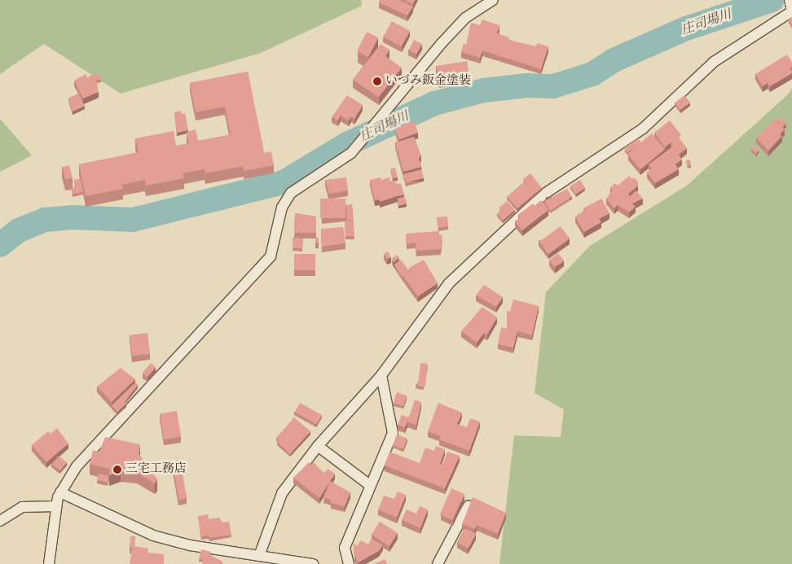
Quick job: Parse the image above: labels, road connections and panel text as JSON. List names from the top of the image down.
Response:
{
  "water": ["庄司場川"],
  "places": ["いづみ鈑金塗装", "三宅工務店"]
}
